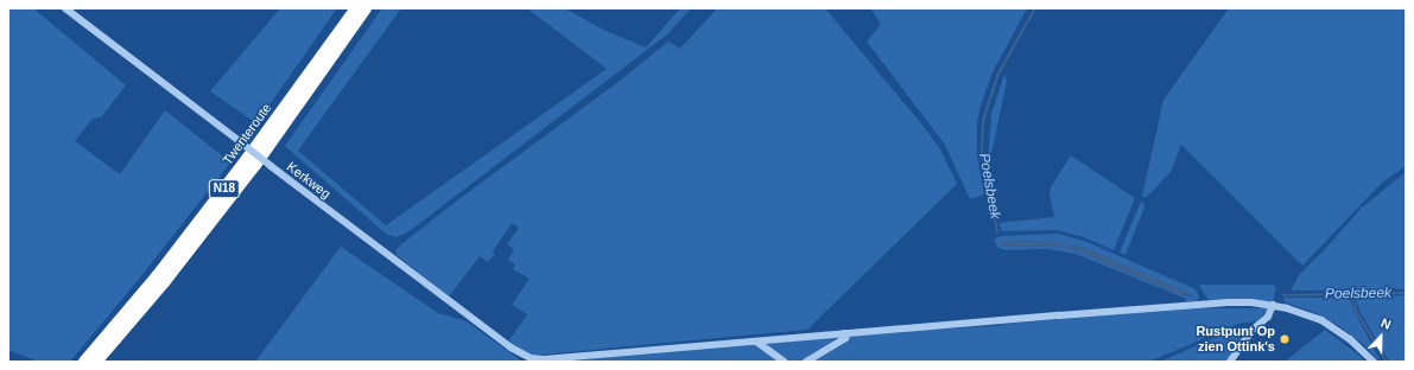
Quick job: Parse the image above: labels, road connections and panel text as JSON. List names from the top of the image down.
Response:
{
  "streets": {
    "highway": ["Twenteroute", "N18"],
    "street": ["Kerkweg"]
  },
  "water": ["Poelsbeek"],
  "places": ["Rustpunt Op zien Ottink's"],
  "north": "top"
}
